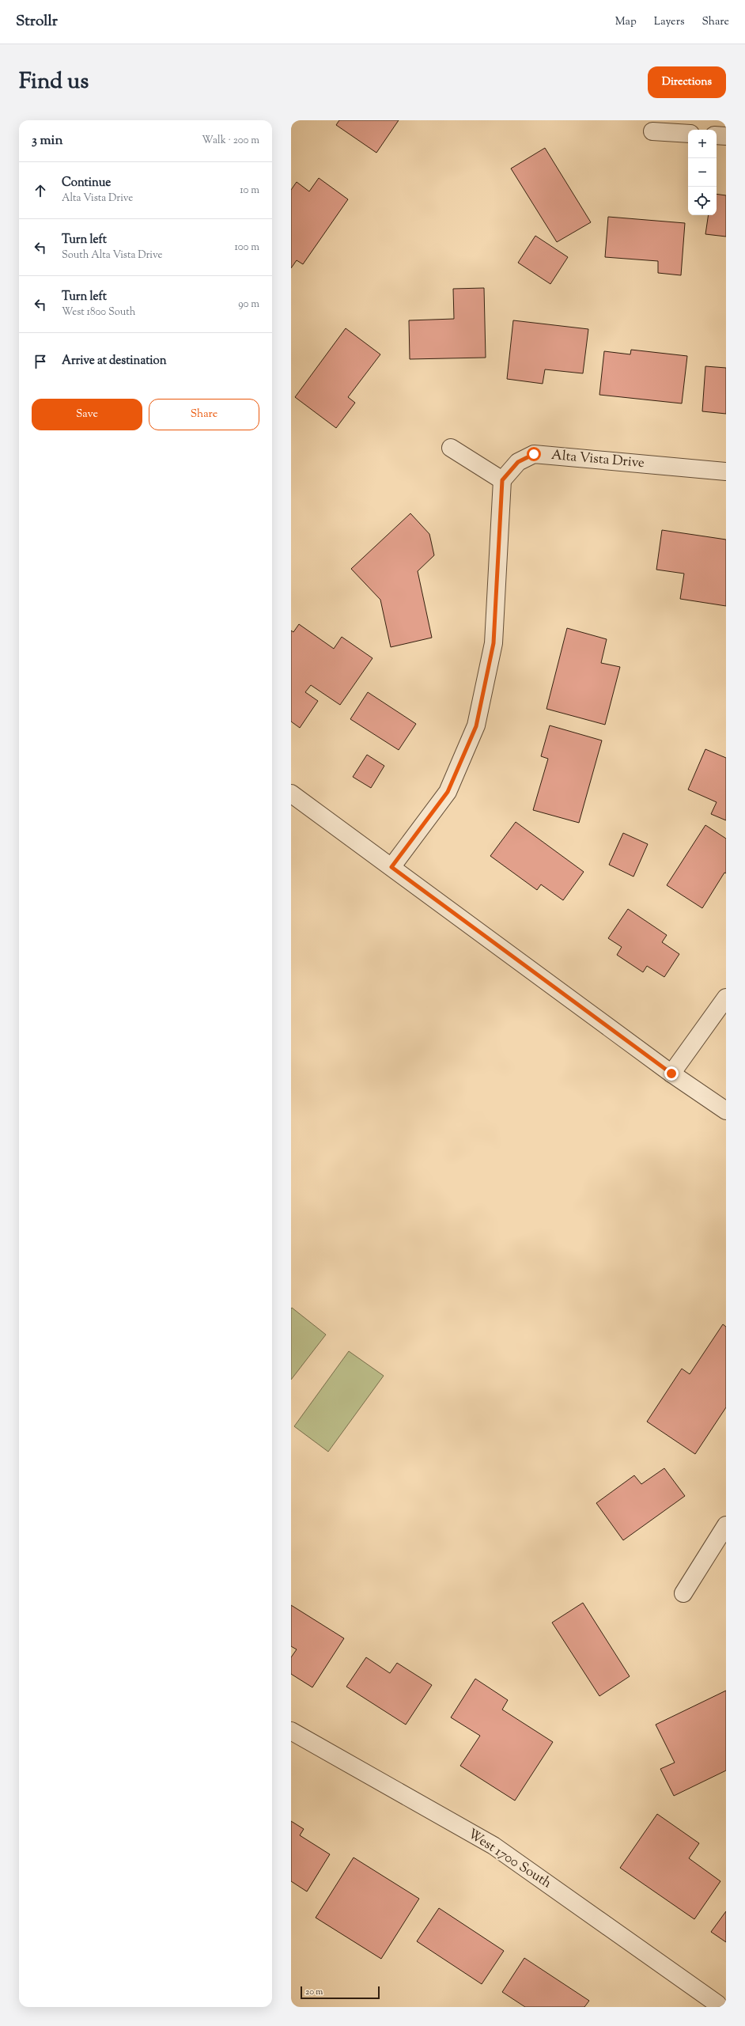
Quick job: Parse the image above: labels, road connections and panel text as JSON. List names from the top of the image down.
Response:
{
  "streets": {
    "street": ["Alta Vista Drive", "West 1700 South"]
  },
  "scale_bar": "20 m",
  "page": {
    "header": "Strollr",
    "nav": ["Map", "Layers", "Share"],
    "title": "Find us",
    "buttons": [
      "Directions",
      ["Save", "Share"]
    ],
    "heading": ["3 min", "Walk · 200 m"],
    "map_buttons": ["+", "−"],
    "list": [
      ["Continue", "Alta Vista Drive", "10 m"],
      ["Turn left", "South Alta Vista Drive", "100 m"],
      ["Turn left", "West 1800 South", "90 m"],
      "Arrive at destination"
    ],
    "scale": "20 m"
  }
}
